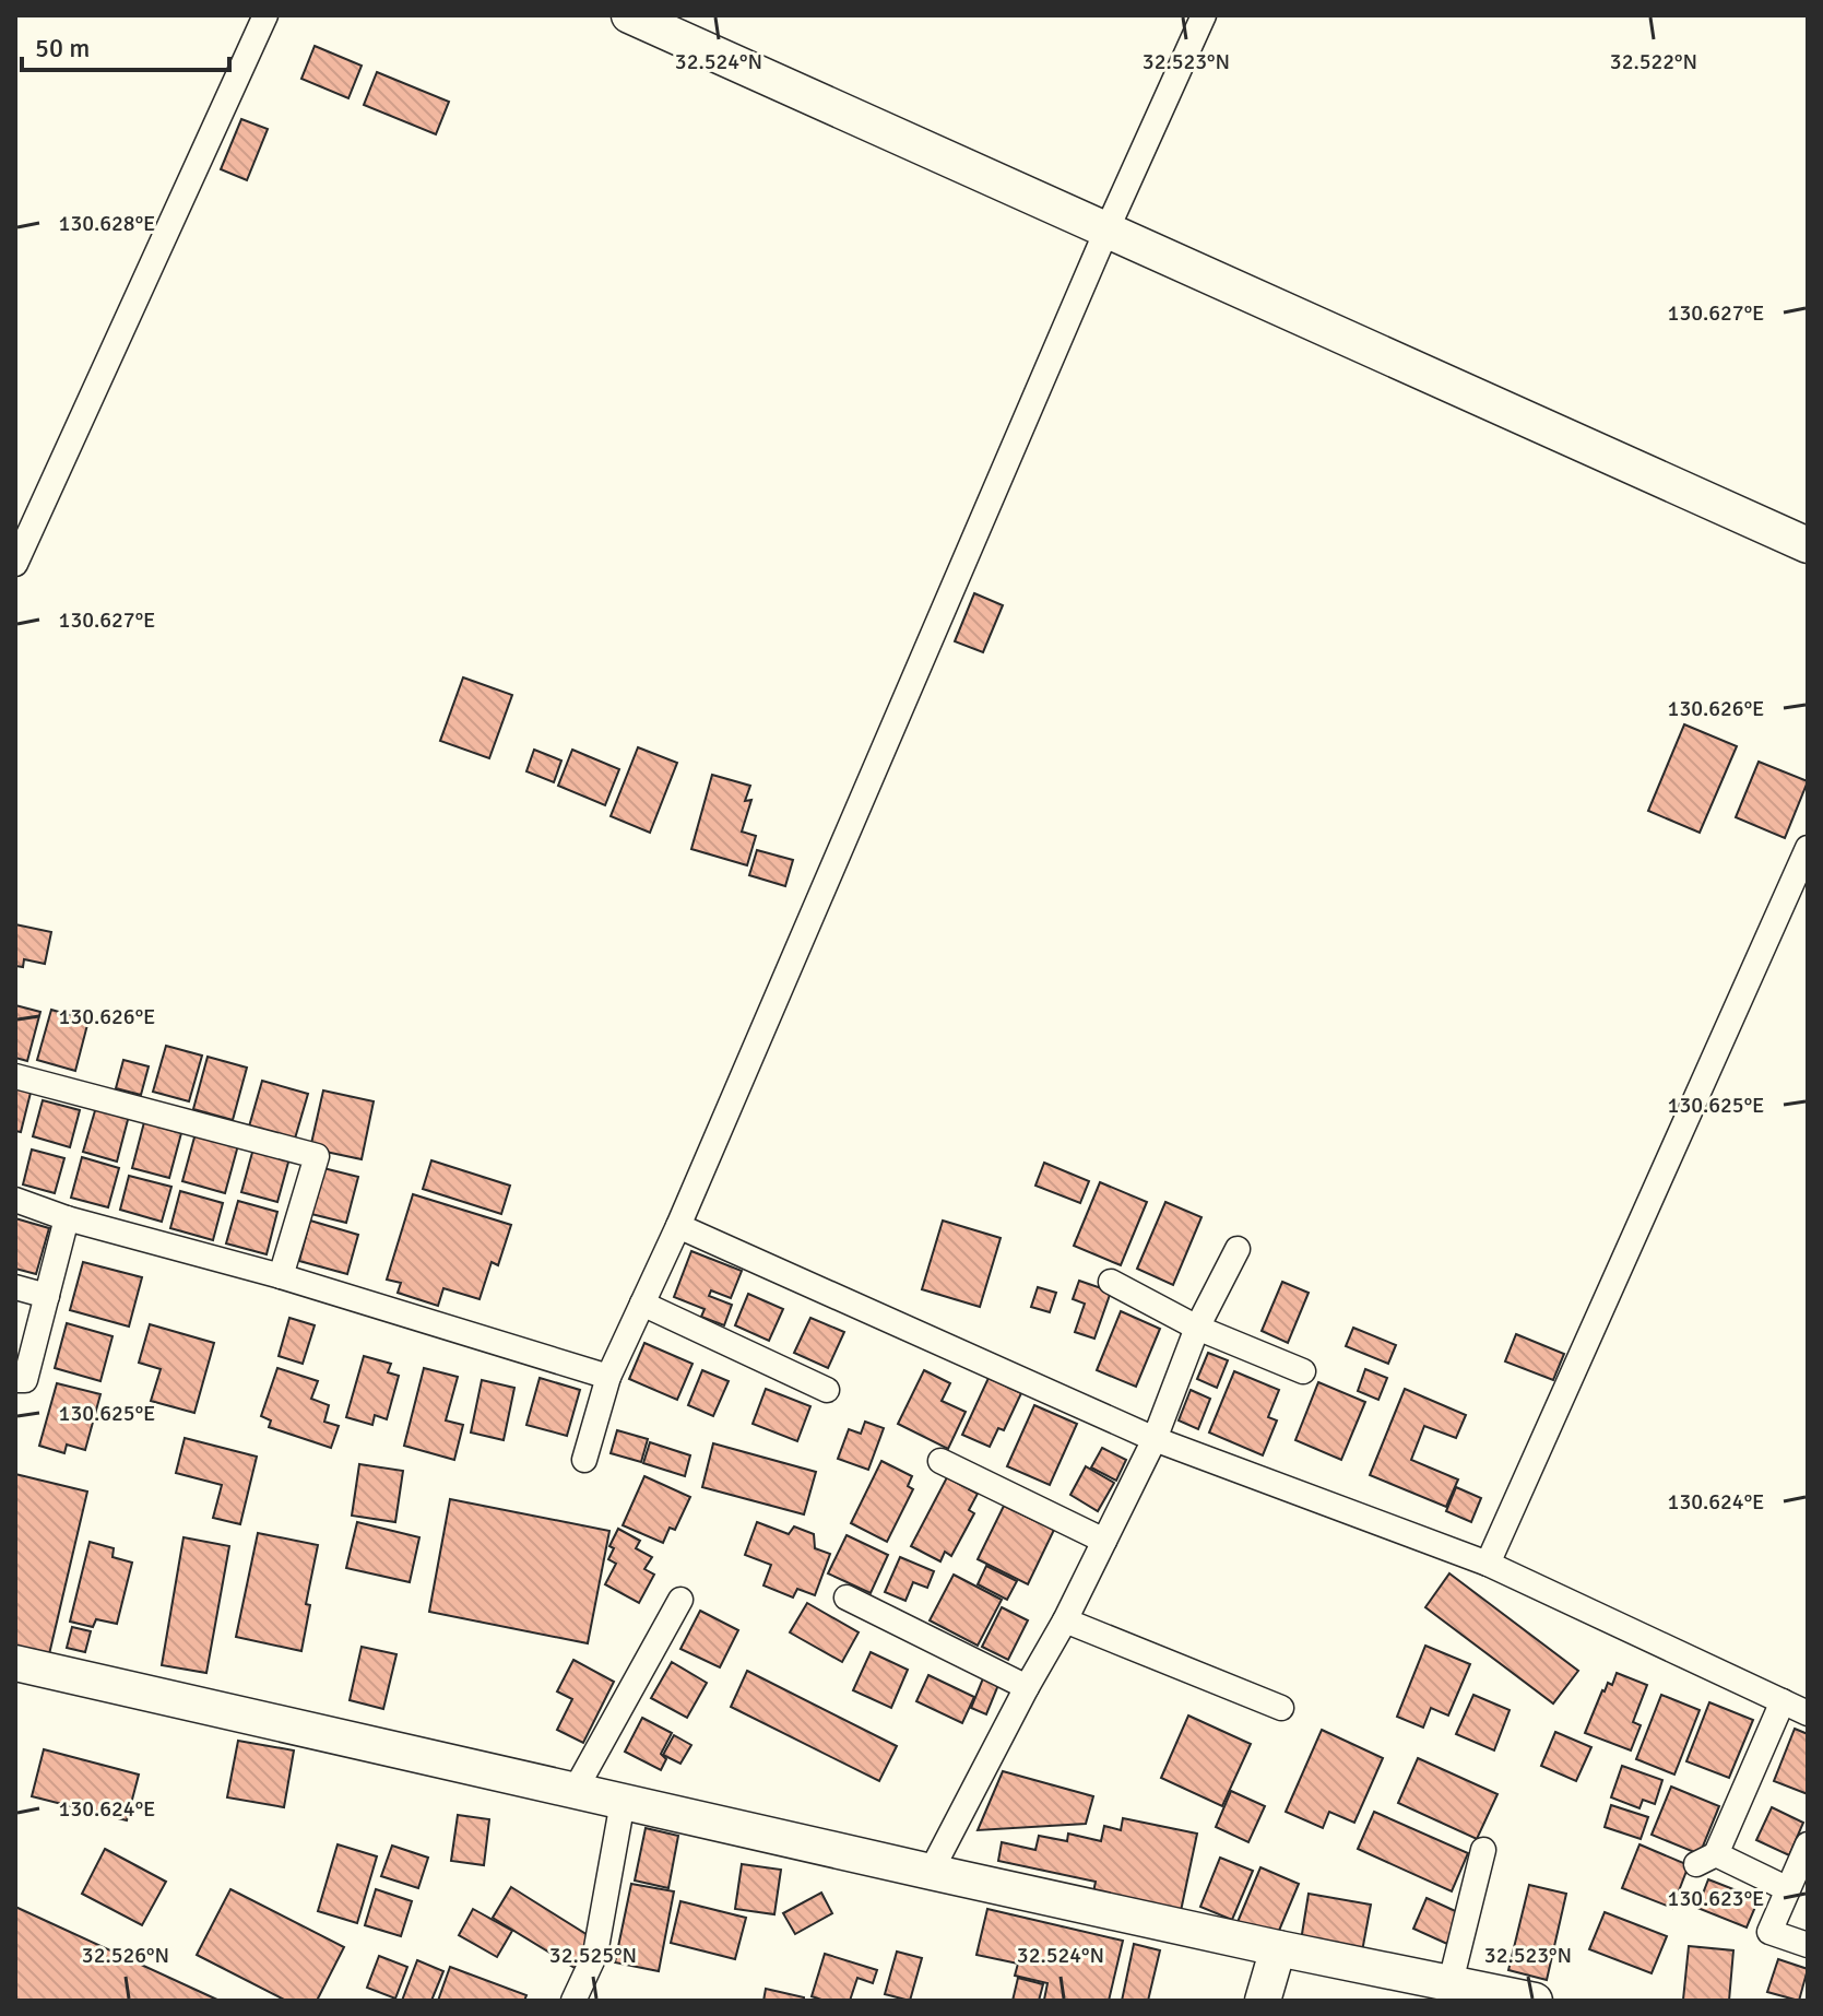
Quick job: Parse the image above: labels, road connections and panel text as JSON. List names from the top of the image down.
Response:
{
  "scale_bar": "50 m",
  "coordinates": [
    "32.524°N",
    "32.523°N",
    "32.522°N",
    "130.628°E",
    "130.627°E",
    "130.626°E",
    "130.625°E",
    "130.624°E",
    "130.623°E",
    "32.526°N",
    "32.525°N"
  ]
}
